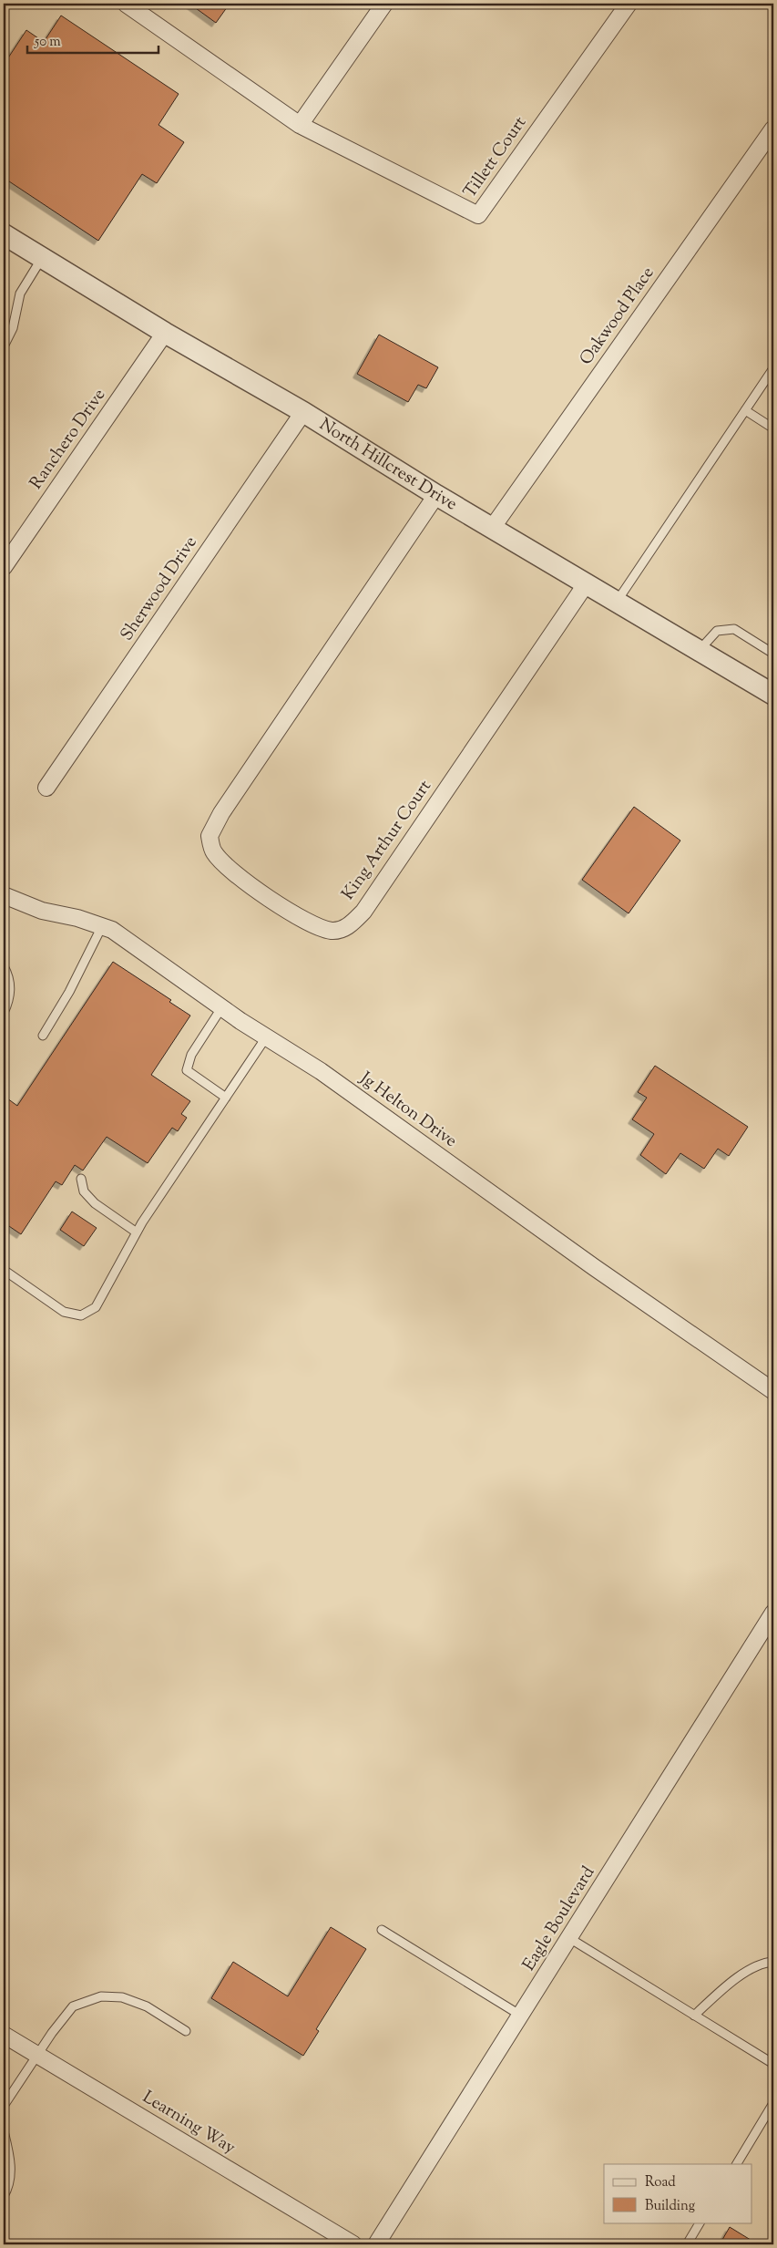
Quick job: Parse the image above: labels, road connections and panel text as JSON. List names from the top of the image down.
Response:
{
  "streets": {
    "street": [
      "Tillett Court",
      "Oakwood Place",
      "Ranchero Drive",
      "North Hillcrest Drive",
      "Sherwood Drive",
      "King Arthur Court",
      "Jg Helton Drive",
      "Eagle Boulevard",
      "Learning Way"
    ]
  },
  "crossings": [
    ["Oakwood Place", "North Hillcrest Drive"],
    ["Ranchero Drive", "North Hillcrest Drive"],
    ["North Hillcrest Drive", "Sherwood Drive"],
    ["North Hillcrest Drive", "King Arthur Court"]
  ],
  "legend": ["Road", "Building"],
  "scale_bar": "50 m"
}
